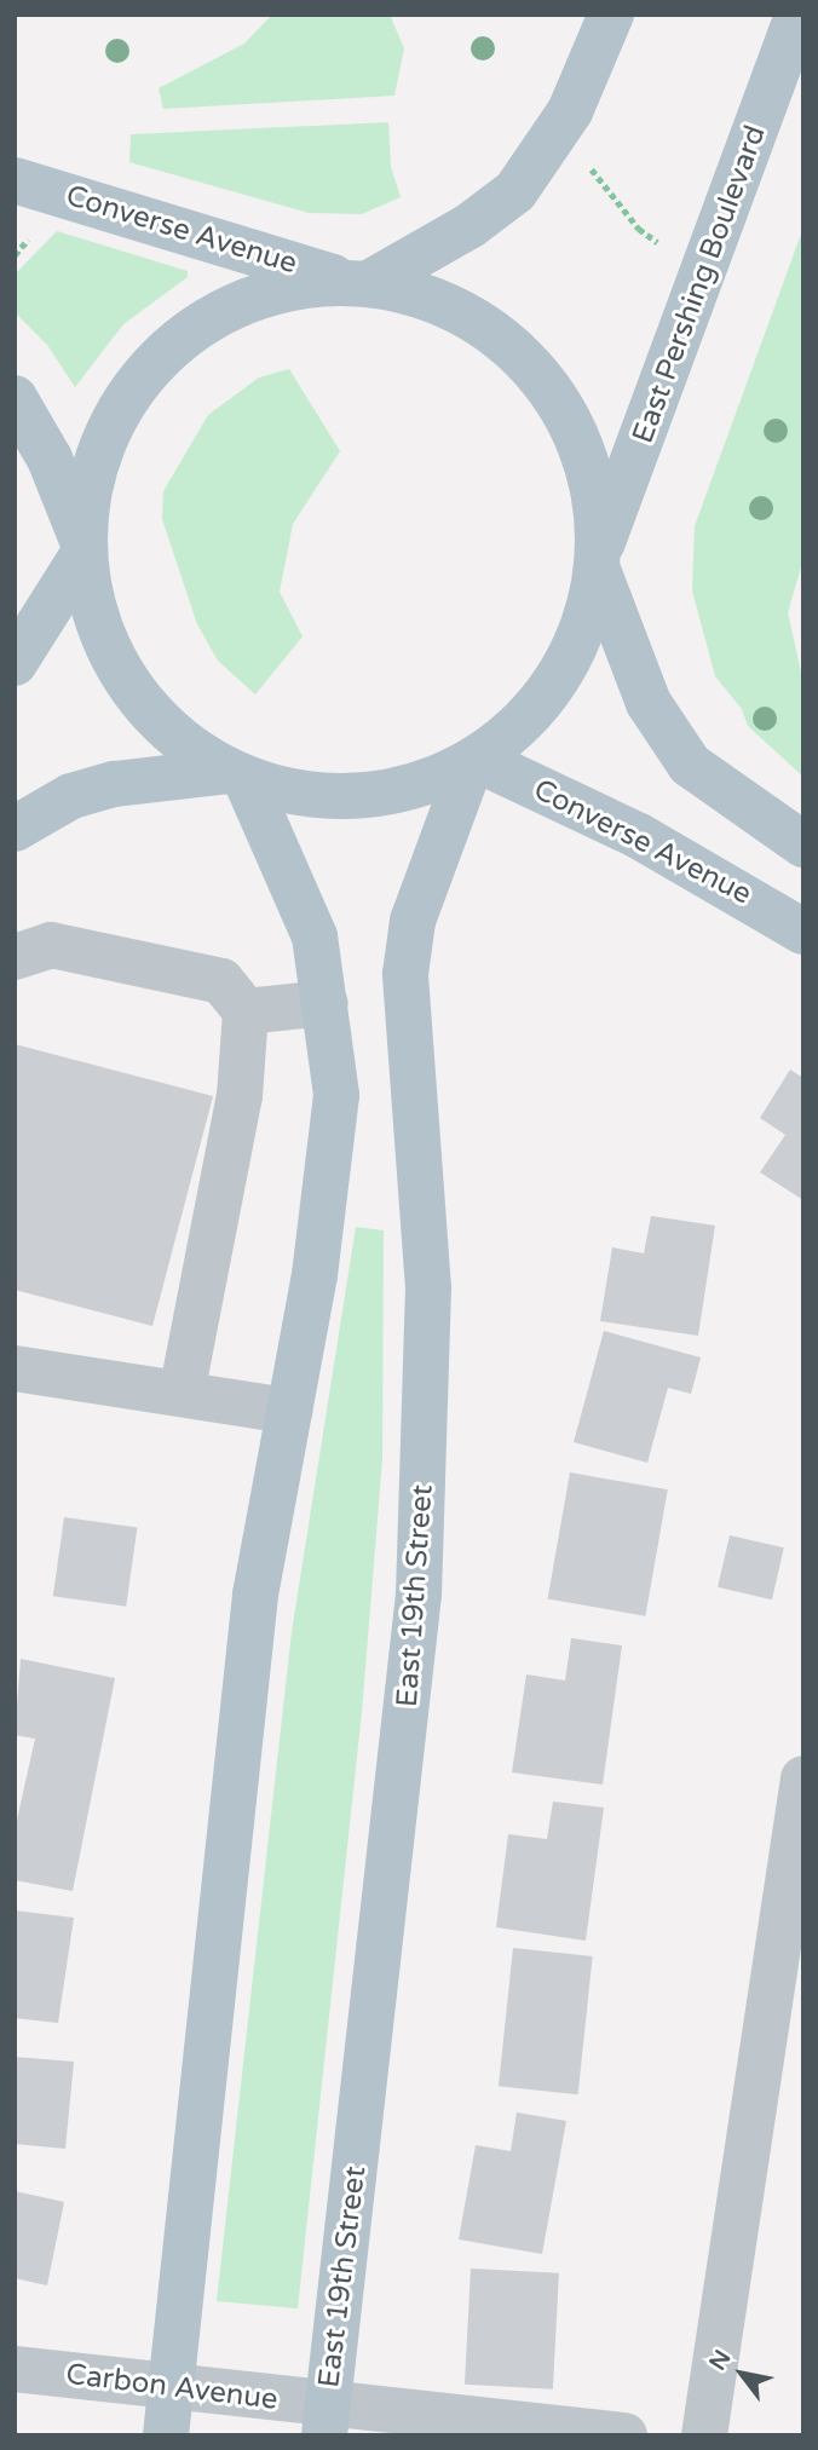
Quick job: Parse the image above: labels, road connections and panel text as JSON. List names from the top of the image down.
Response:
{
  "streets": {
    "main road": ["Converse Avenue", "East Pershing Boulevard", "East 19th Street"],
    "street": ["Carbon Avenue"]
  },
  "crossings": [
    ["Converse Avenue", "East Pershing Boulevard"],
    ["Converse Avenue", "East 19th Street"],
    ["East Pershing Boulevard", "East 19th Street"],
    ["East 19th Street", "Carbon Avenue"]
  ],
  "north": "top left"
}
